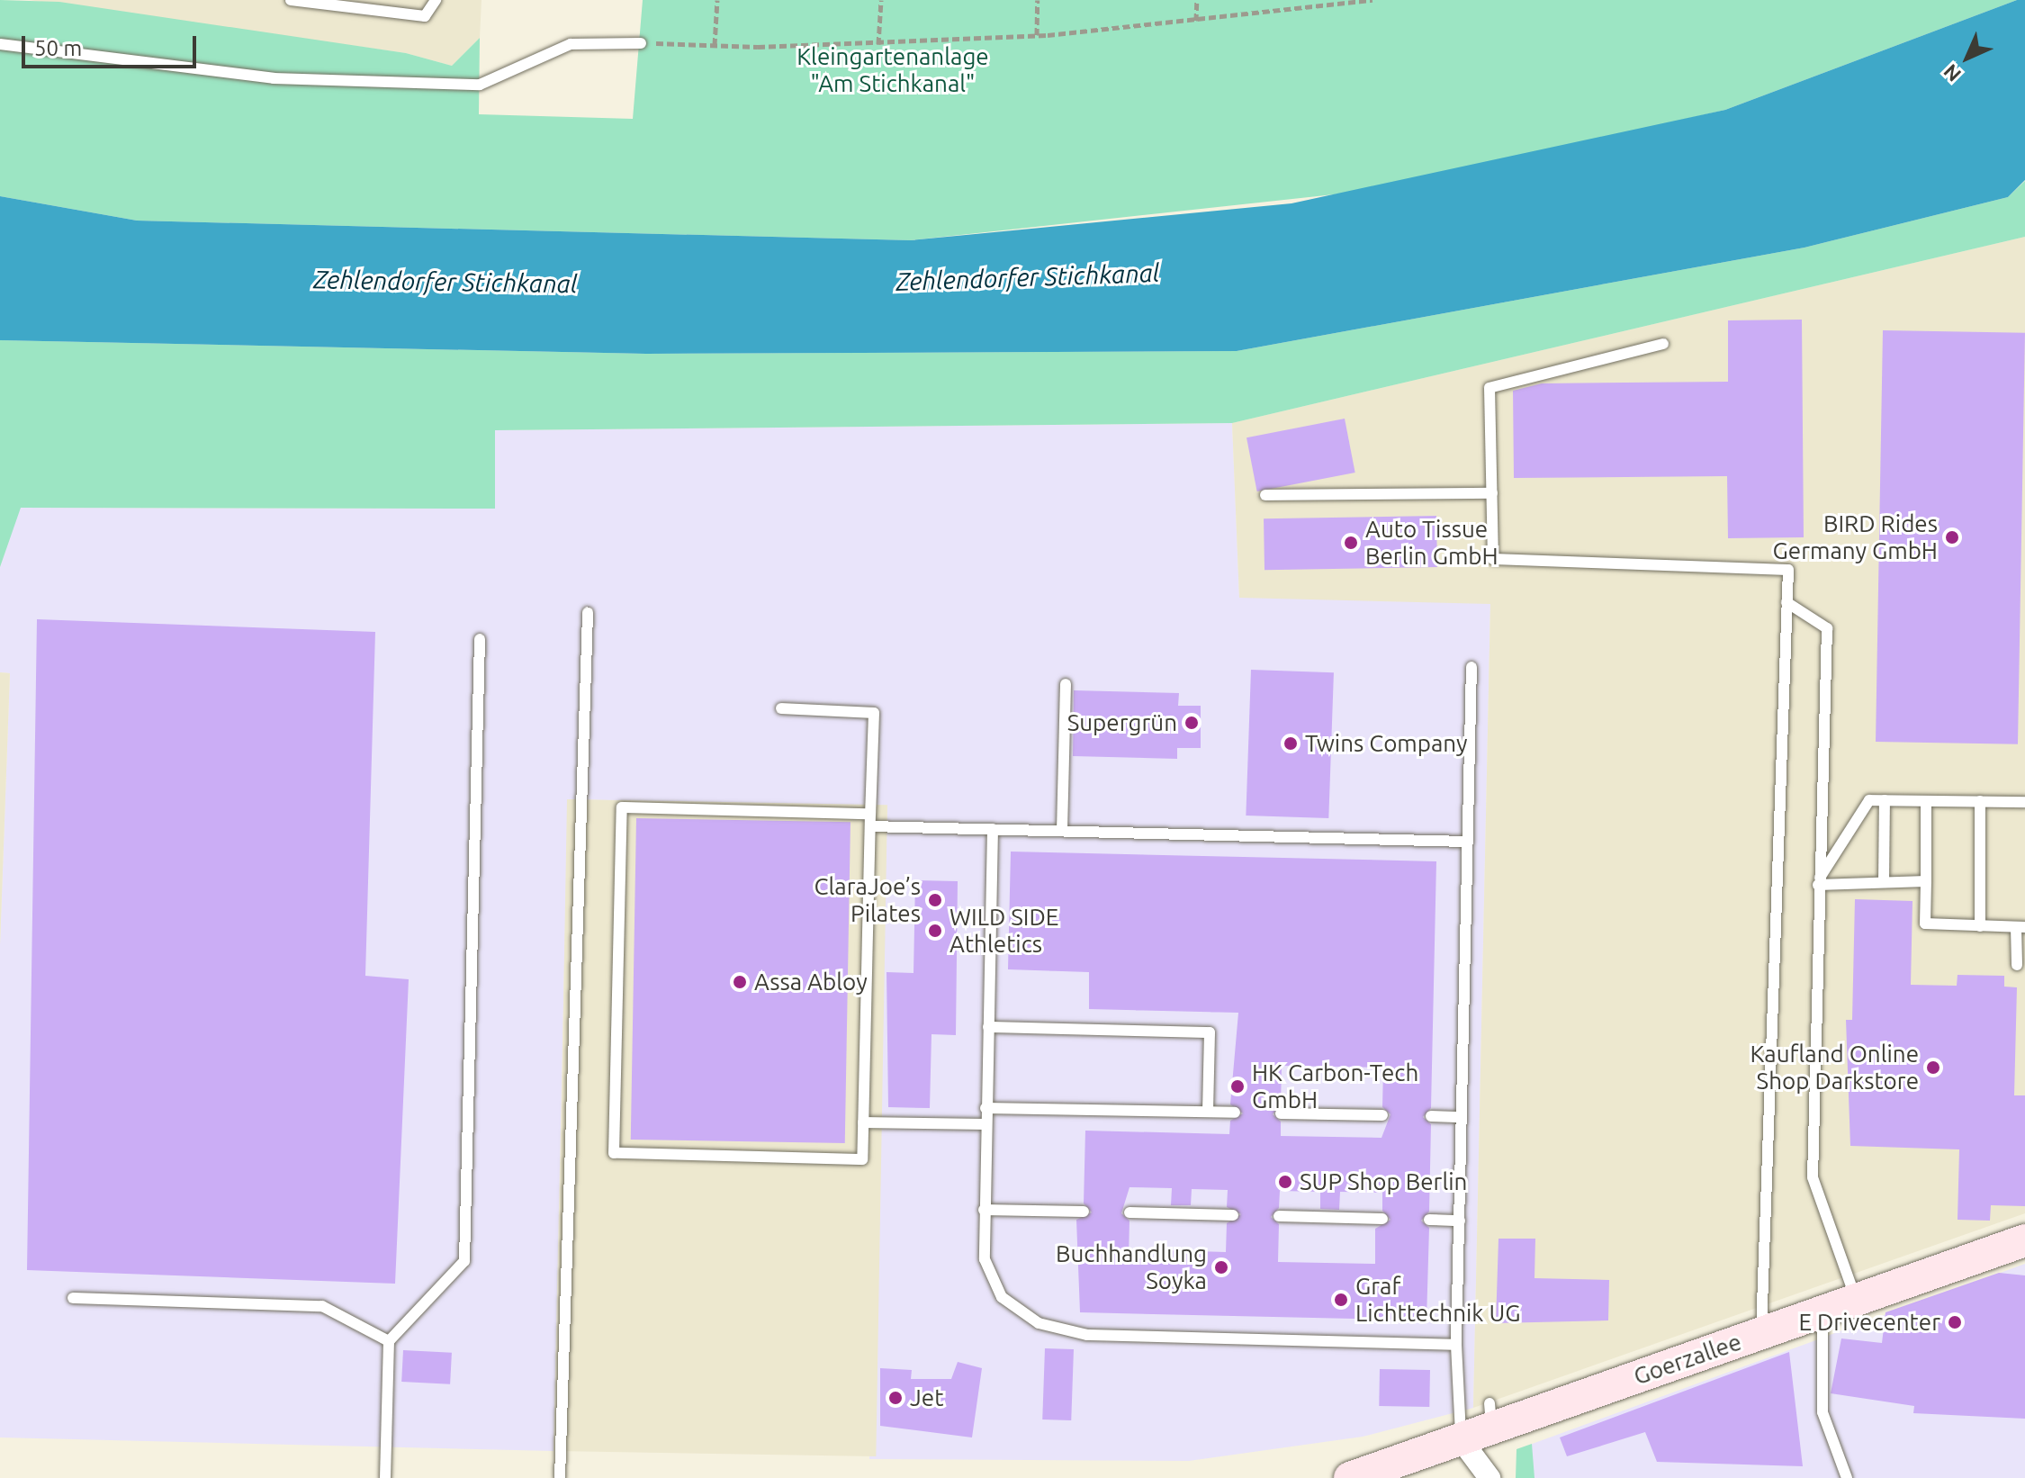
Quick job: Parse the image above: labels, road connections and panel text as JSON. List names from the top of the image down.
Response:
{
  "streets": {
    "main road": ["Goerzallee"]
  },
  "water": ["Zehlendorfer Stichkanal"],
  "parks": ["Kleingartenanlage \"Am Stichkanal\""],
  "places": [
    "BIRD Rides Germany GmbH",
    "Auto Tissue Berlin GmbH",
    "Supergrün",
    "Twins Company",
    "ClaraJoe’s Pilates",
    "WILD SIDE Athletics",
    "Assa Abloy",
    "Kaufland Online Shop Darkstore",
    "HK Carbon-Tech GmbH",
    "SUP Shop Berlin",
    "Buchhandlung Soyka",
    "Graf Lichttechnik UG",
    "E Drivecenter",
    "Jet"
  ],
  "scale_bar": "50 m",
  "north": "bottom left"
}
